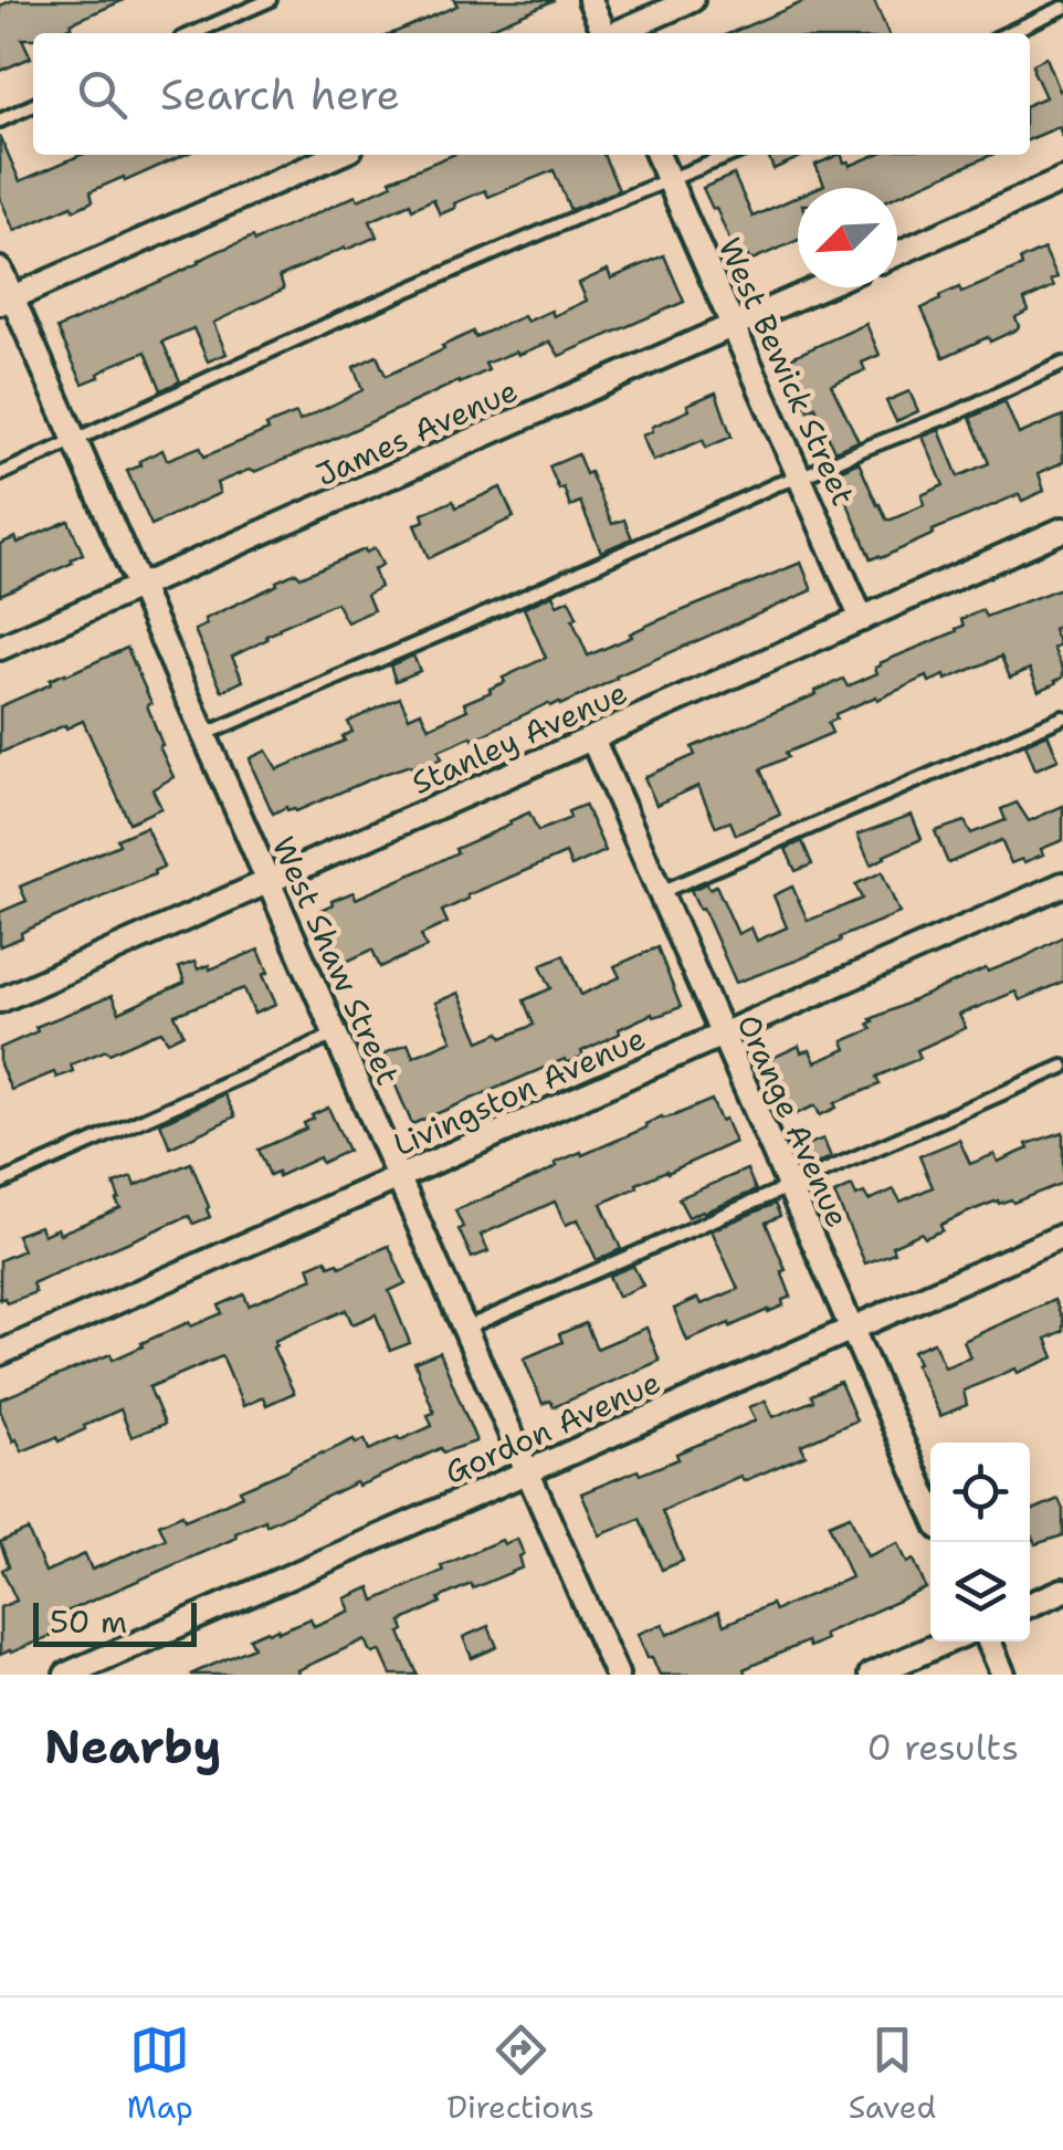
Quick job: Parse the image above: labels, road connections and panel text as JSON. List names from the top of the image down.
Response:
{
  "streets": {
    "street": [
      "West Bewick Street",
      "James Avenue",
      "Stanley Avenue",
      "West Shaw Street",
      "Livingston Avenue",
      "Orange Avenue",
      "Gordon Avenue"
    ]
  },
  "crossings": [
    ["West Bewick Street", "James Avenue"],
    ["West Bewick Street", "Stanley Avenue"],
    ["James Avenue", "West Shaw Street"],
    ["Stanley Avenue", "West Shaw Street"],
    ["Stanley Avenue", "Orange Avenue"],
    ["West Shaw Street", "Livingston Avenue"],
    ["West Shaw Street", "Gordon Avenue"],
    ["Livingston Avenue", "Orange Avenue"],
    ["Orange Avenue", "Gordon Avenue"]
  ],
  "scale_bar": "50 m",
  "north": "bottom left",
  "page": {
    "search": "Search here",
    "scale": "50 m",
    "heading": ["Nearby", "0 results"],
    "nav": ["Map", "Directions", "Saved"]
  }
}
